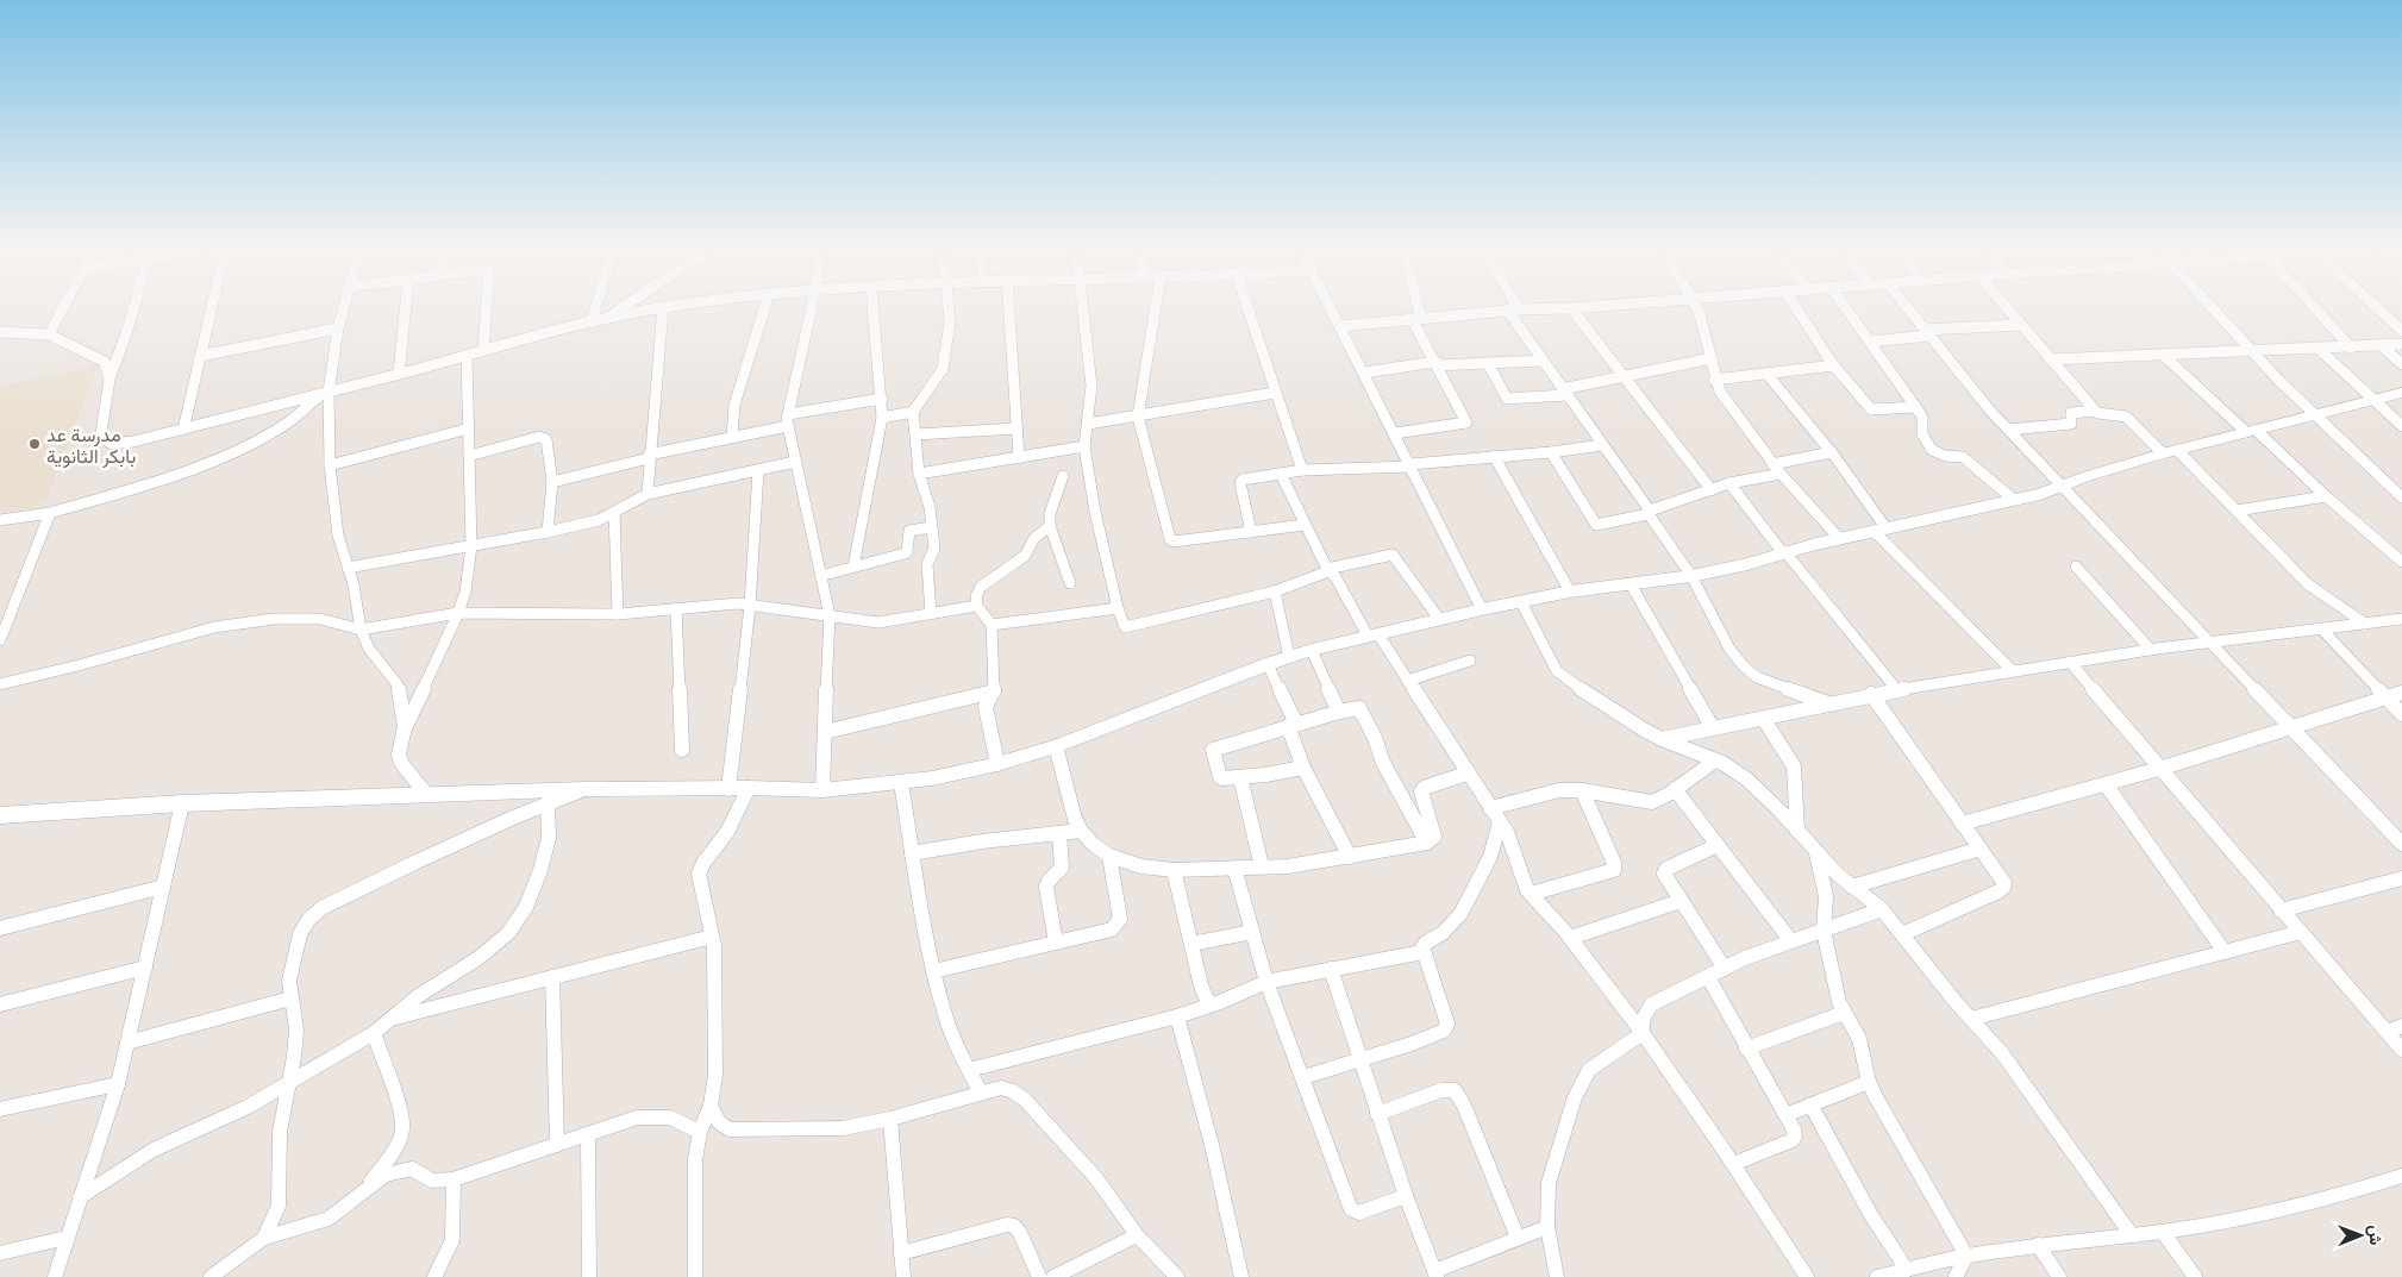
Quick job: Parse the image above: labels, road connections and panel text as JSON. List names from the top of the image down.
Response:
{
  "places": ["مدرسة عد بابكر الثانوية"],
  "north": "right"
}
